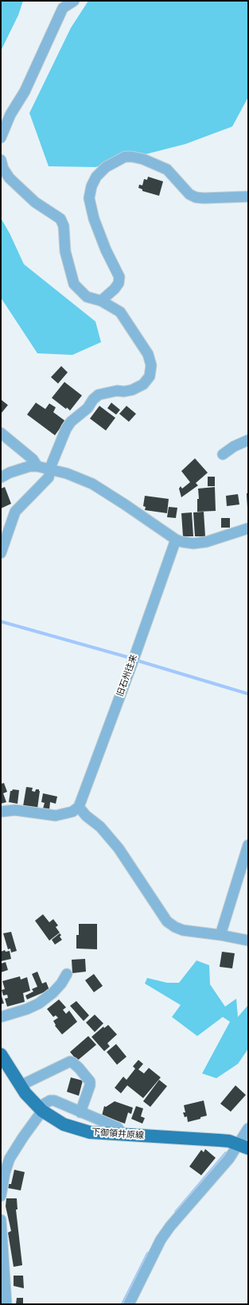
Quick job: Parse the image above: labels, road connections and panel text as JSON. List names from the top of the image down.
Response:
{
  "streets": {
    "main road": ["下御領井原線"],
    "street": ["旧石州往来"]
  }
}
